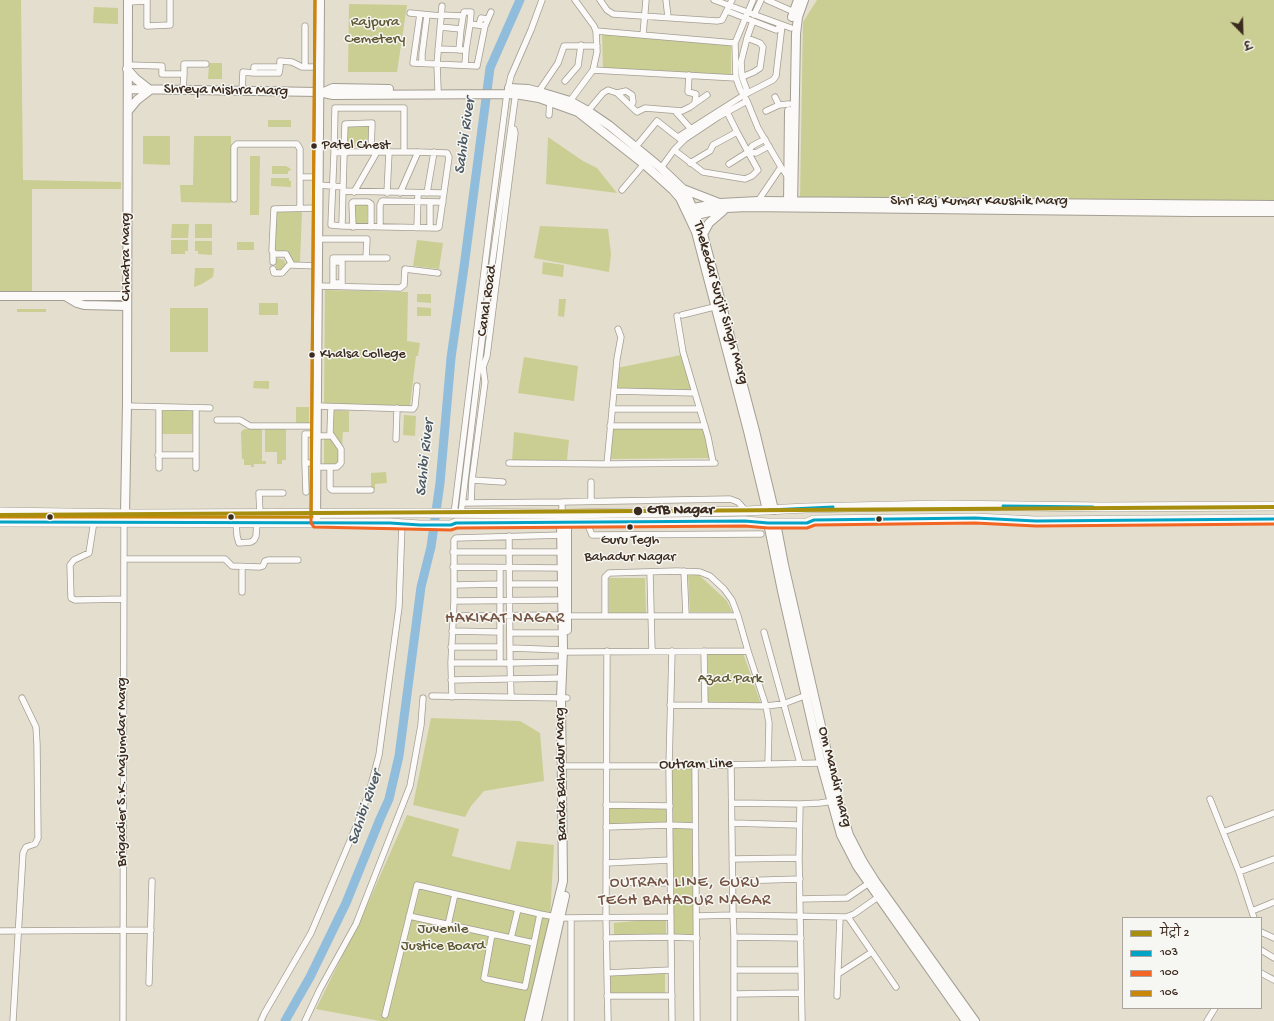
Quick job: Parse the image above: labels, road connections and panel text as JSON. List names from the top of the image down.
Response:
{
  "streets": {
    "street": [
      "Shreya Mishra Marg",
      "Shri Raj Kumar Kaushik Marg",
      "Chhatra Marg",
      "Canal Road",
      "Thekedar Surjit Singh Marg",
      "Outram Line",
      "Brigadier S.K. Majumdar Marg",
      "Banda Bahadur Marg",
      "Om Mandir marg"
    ]
  },
  "crossings": [
    ["Shreya Mishra Marg", "Chhatra Marg"],
    ["Shreya Mishra Marg", "Thekedar Surjit Singh Marg"],
    ["Shri Raj Kumar Kaushik Marg", "Thekedar Surjit Singh Marg"],
    ["Chhatra Marg", "Brigadier S.K. Majumdar Marg"],
    ["Canal Road", "Thekedar Surjit Singh Marg"],
    ["Outram Line", "Banda Bahadur Marg"],
    ["Outram Line", "Om Mandir marg"]
  ],
  "districts": ["HAKIKAT NAGAR", "OUTRAM LINE, GURU TEGH BAHADUR NAGAR"],
  "water": ["Sahibi River"],
  "parks": ["Rajpura Cemetery", "Azad Park", "Juvenile Justice Board"],
  "places": [
    "Patel Chest",
    "Khalsa College",
    "GTB Nagar",
    "Guru Tegh Bahadur Nagar"
  ],
  "lines": [
    "transit line 100",
    "transit line 106",
    "transit line 103",
    "metro line 2"
  ],
  "legend": [
    "मेट्रो 2",
    "103",
    "100",
    "106"
  ],
  "north": "bottom right"
}
